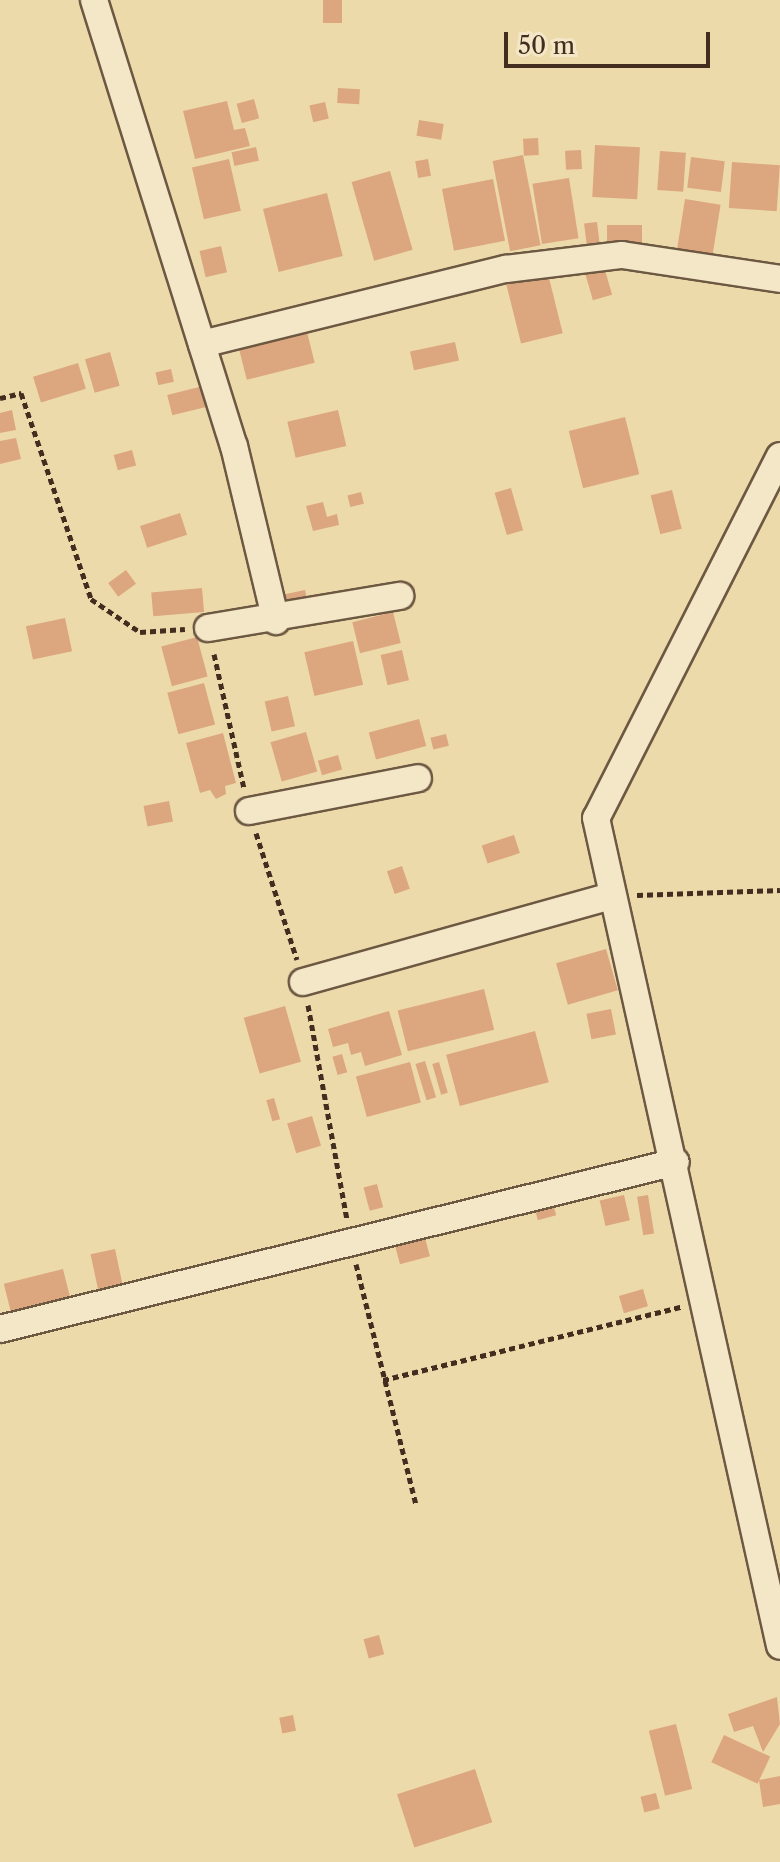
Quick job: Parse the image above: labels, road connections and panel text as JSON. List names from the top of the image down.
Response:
{
  "scale_bar": "50 m"
}
